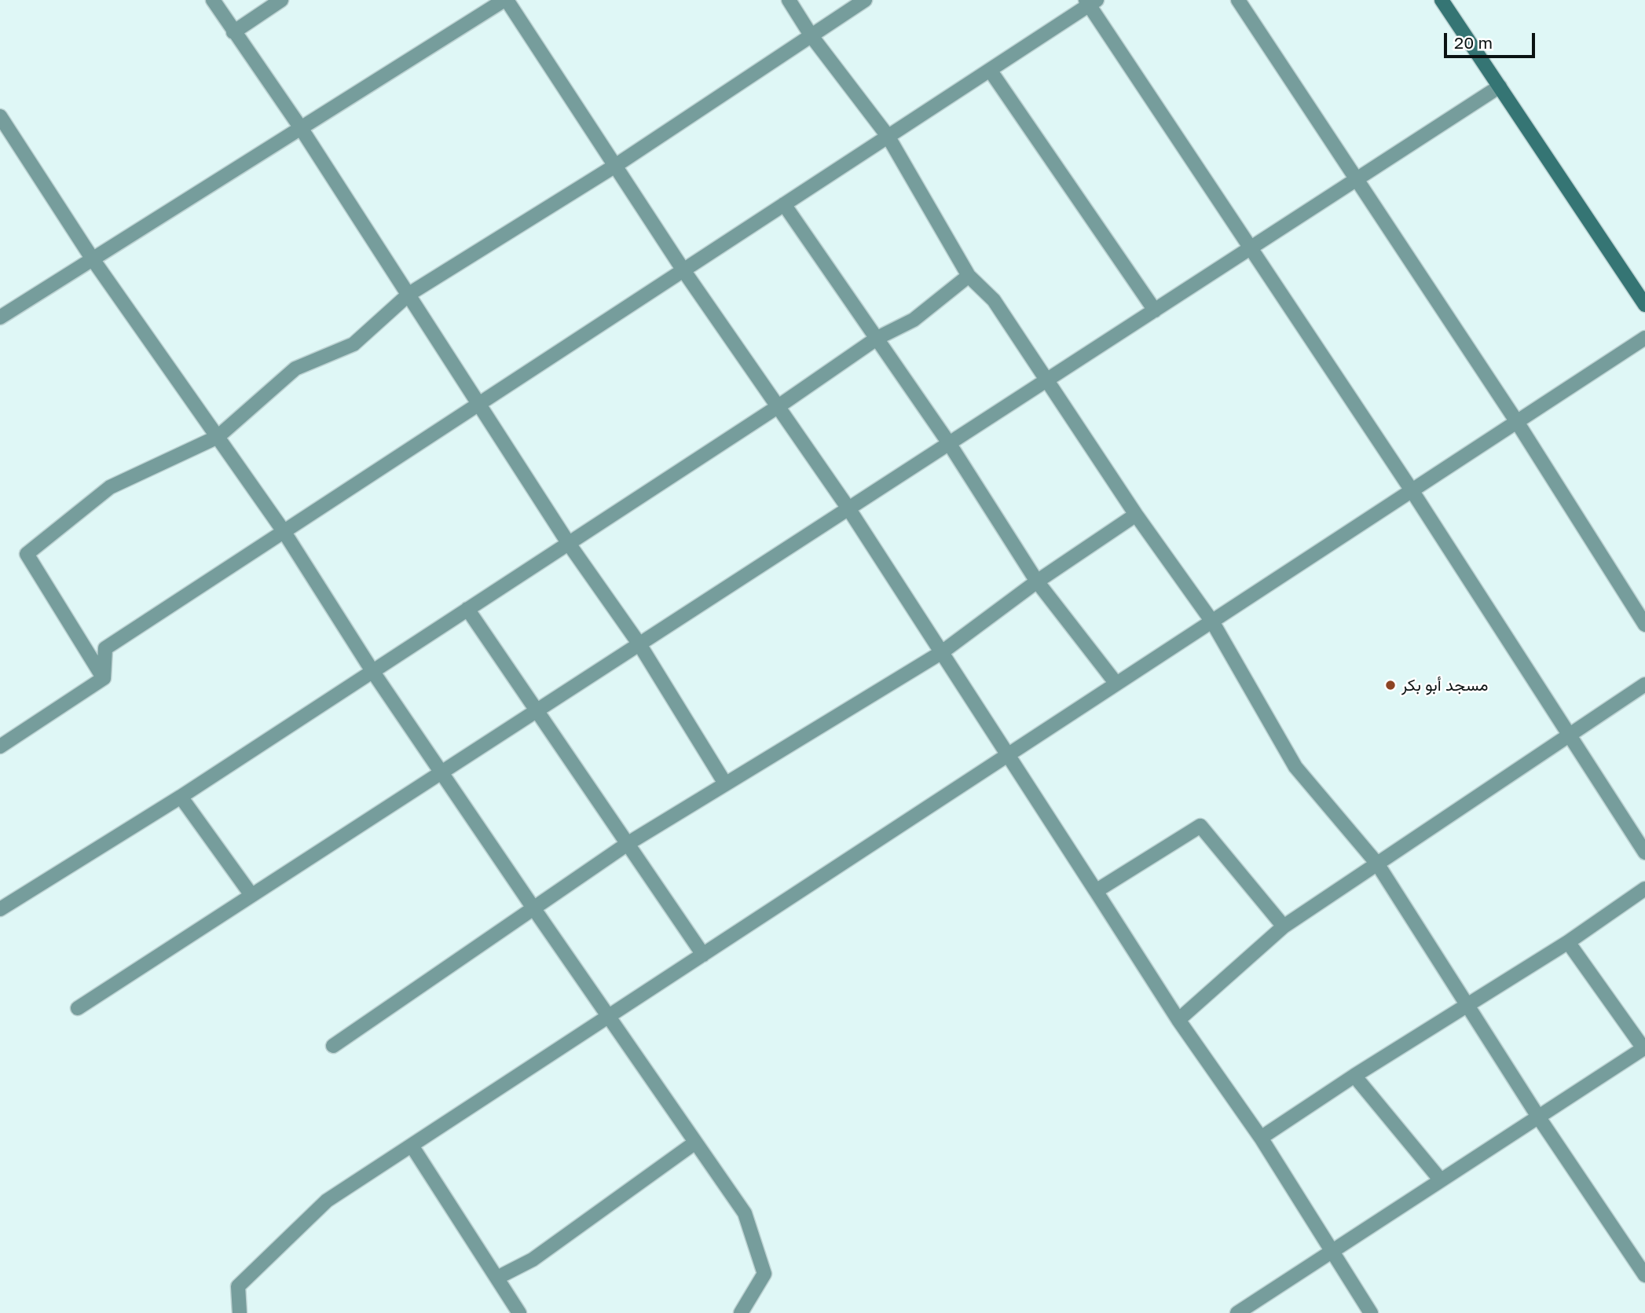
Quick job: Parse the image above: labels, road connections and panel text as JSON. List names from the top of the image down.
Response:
{
  "places": ["مسجد أبو بكر"],
  "scale_bar": "20 m"
}
